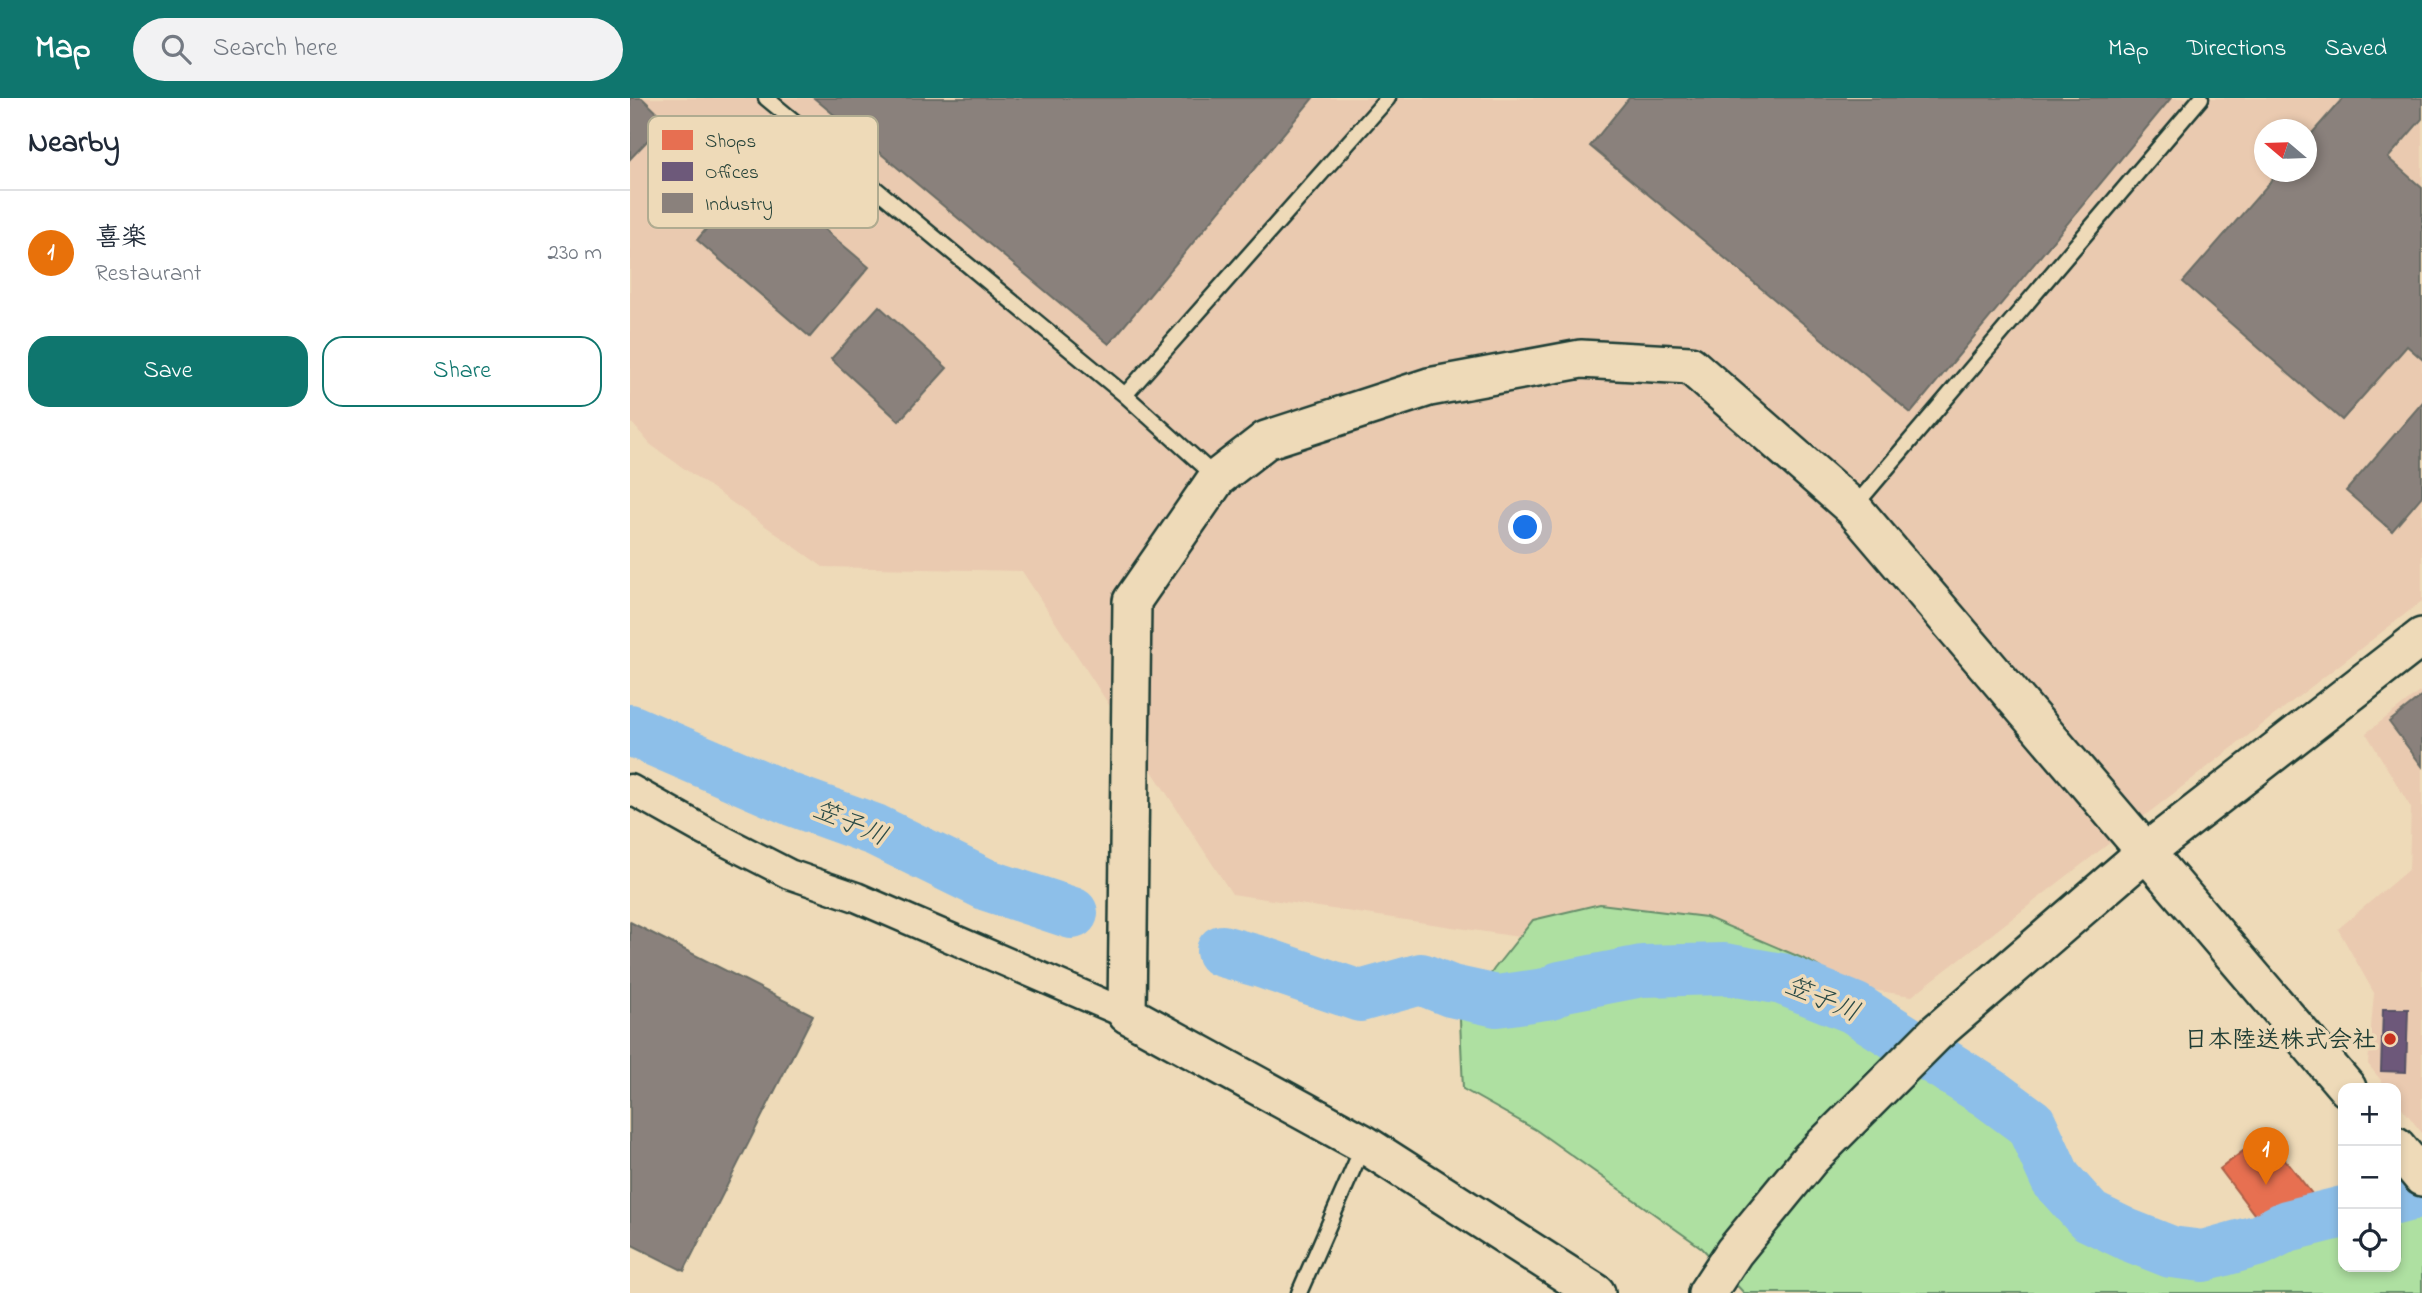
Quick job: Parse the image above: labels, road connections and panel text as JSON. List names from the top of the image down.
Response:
{
  "water": ["笠子川"],
  "places": ["日本陸送株式会社"],
  "legend": ["Shops", "Offices", "Industry"],
  "north": "left",
  "page": {
    "header": "Map",
    "search": "Search here",
    "nav": ["Map", "Directions", "Saved"],
    "heading": "Nearby",
    "list": [
      {
        "mark": "1",
        "name": "喜楽",
        "note": "Restaurant",
        "value": "230 m"
      }
    ],
    "buttons": ["Save", "Share"],
    "map_buttons": ["+", "−"],
    "pins": "1"
  }
}
